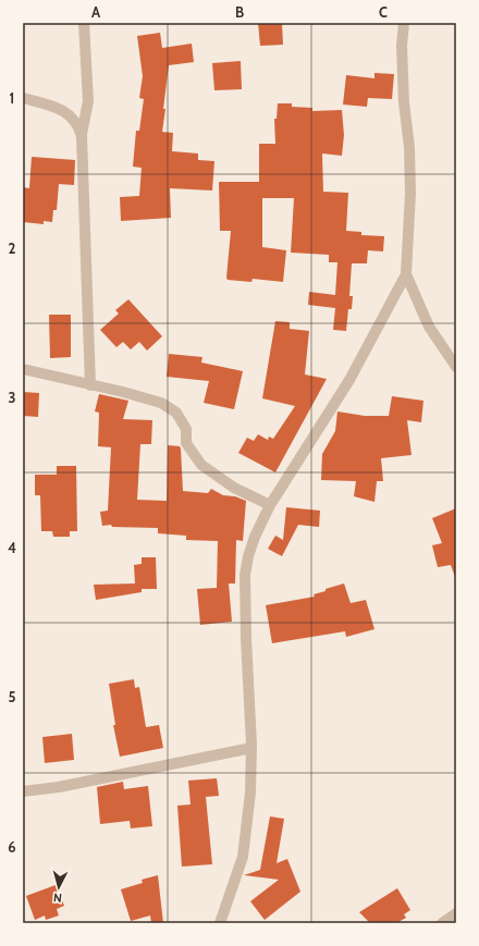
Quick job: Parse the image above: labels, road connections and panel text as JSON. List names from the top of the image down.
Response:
{
  "north": "bottom",
  "grid": {
    "columns": ["A", "B", "C"],
    "rows": [
      "1",
      "2",
      "3",
      "4",
      "5",
      "6"
    ]
  }
}
